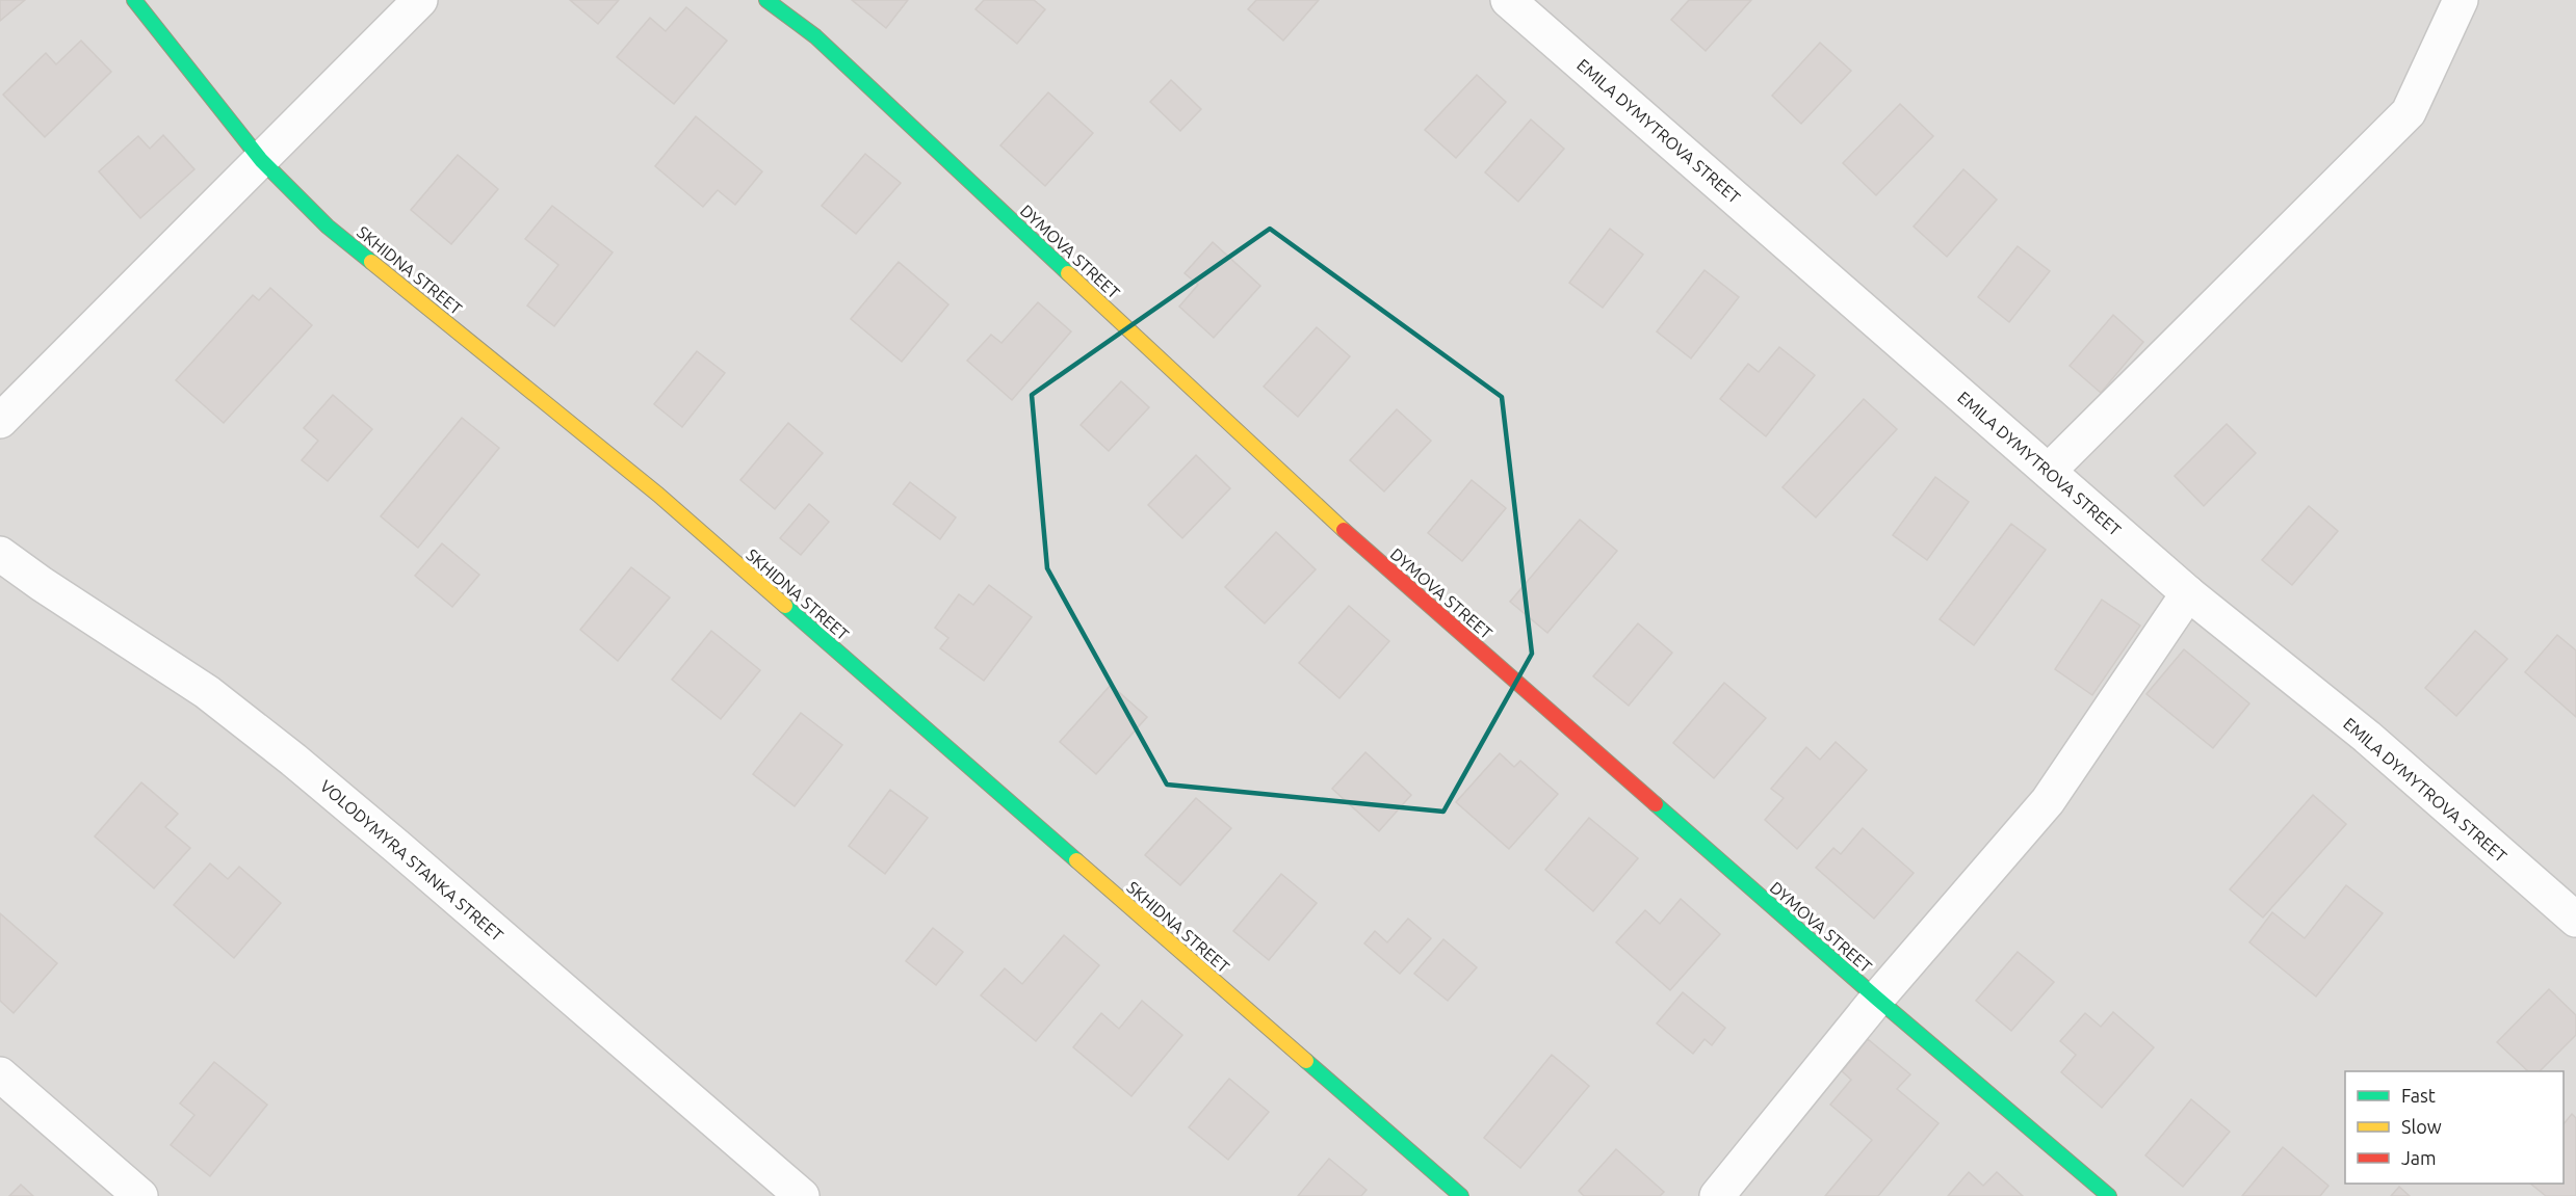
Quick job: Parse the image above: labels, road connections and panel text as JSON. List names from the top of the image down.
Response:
{
  "streets": {
    "street": [
      "EMILA DYMYTROVA STREET",
      "DYMOVA STREET",
      "SKHIDNA STREET",
      "VOLODYMYRA STANKA STREET"
    ]
  },
  "legend": ["Fast", "Slow", "Jam"]
}
